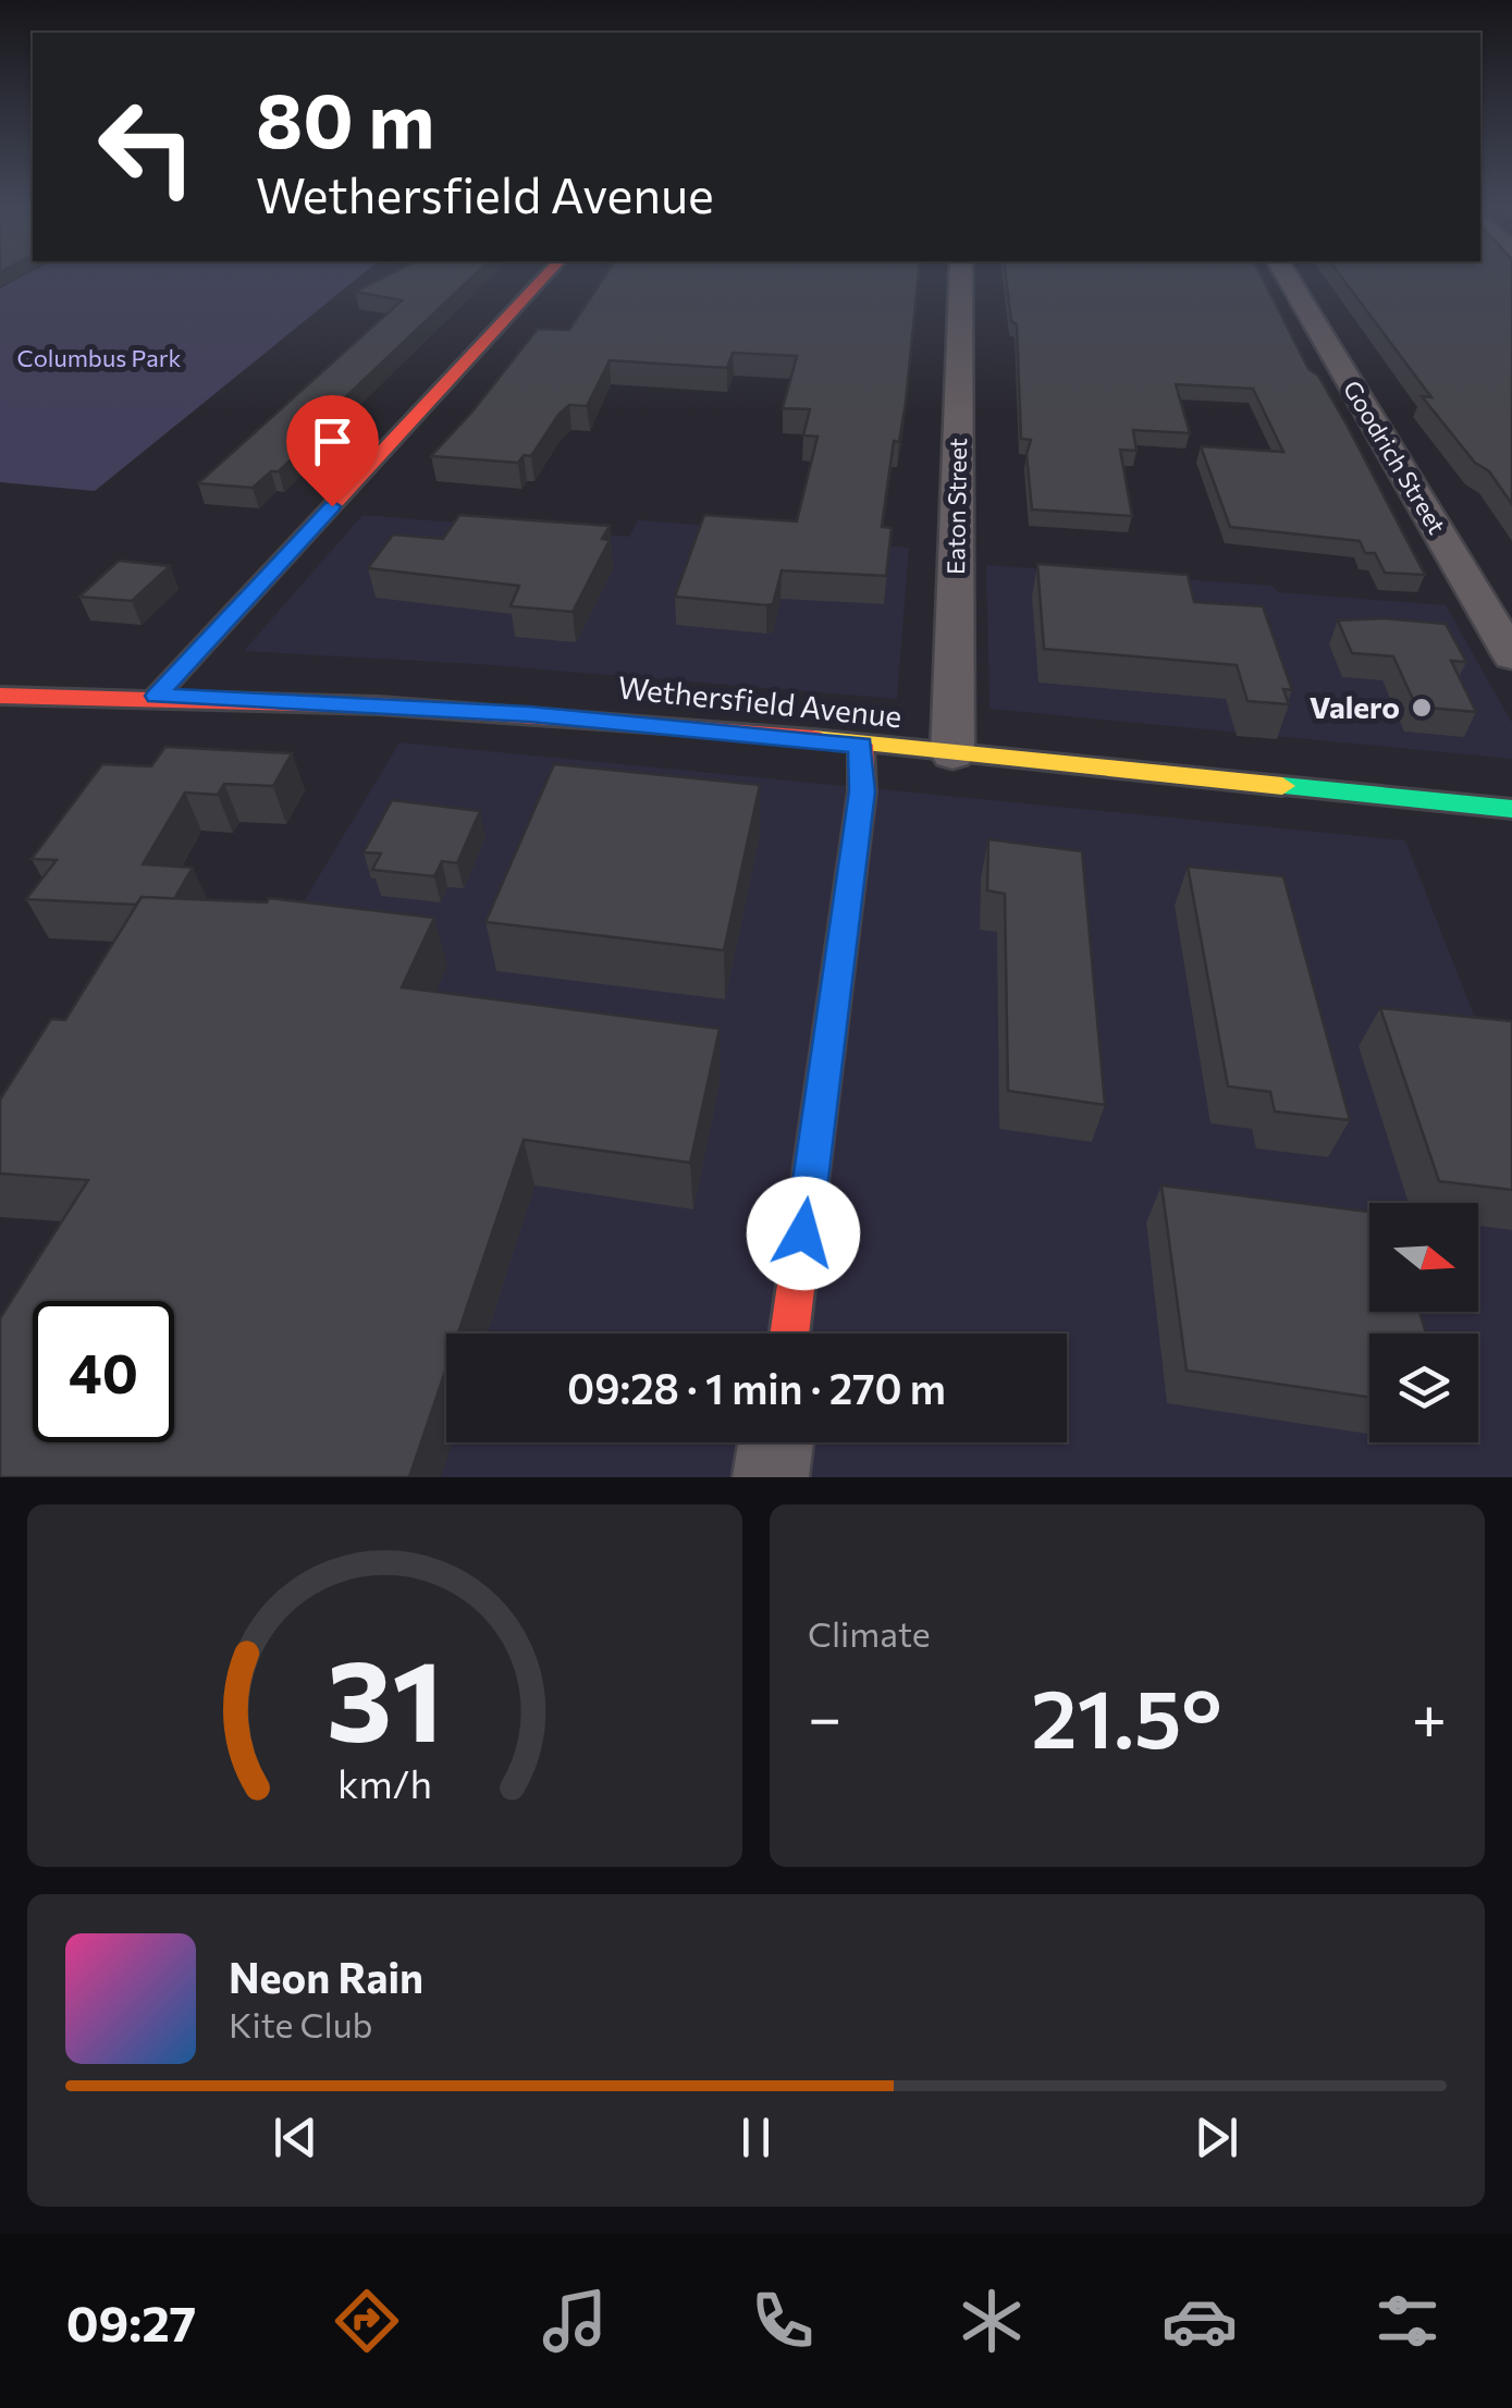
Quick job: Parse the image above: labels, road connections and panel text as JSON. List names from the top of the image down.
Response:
{
  "streets": {
    "street": ["Goodrich Street", "Eaton Street", "Wethersfield Avenue"]
  },
  "crossings": [
    ["Eaton Street", "Wethersfield Avenue"]
  ],
  "parks": ["Columbus Park"],
  "places": ["Valero"],
  "north": "right",
  "page": {
    "turn": ["80 m", "Wethersfield Avenue"],
    "limit": "40",
    "trip": "09:28 · 1 min · 270 m",
    "tile": "Climate",
    "heat": ["−", "21.5°", "+"],
    "song": ["Neon Rain", "Kite Club"],
    "tabs": "09:27",
    "gauge": ["31", "km/h"]
  }
}
